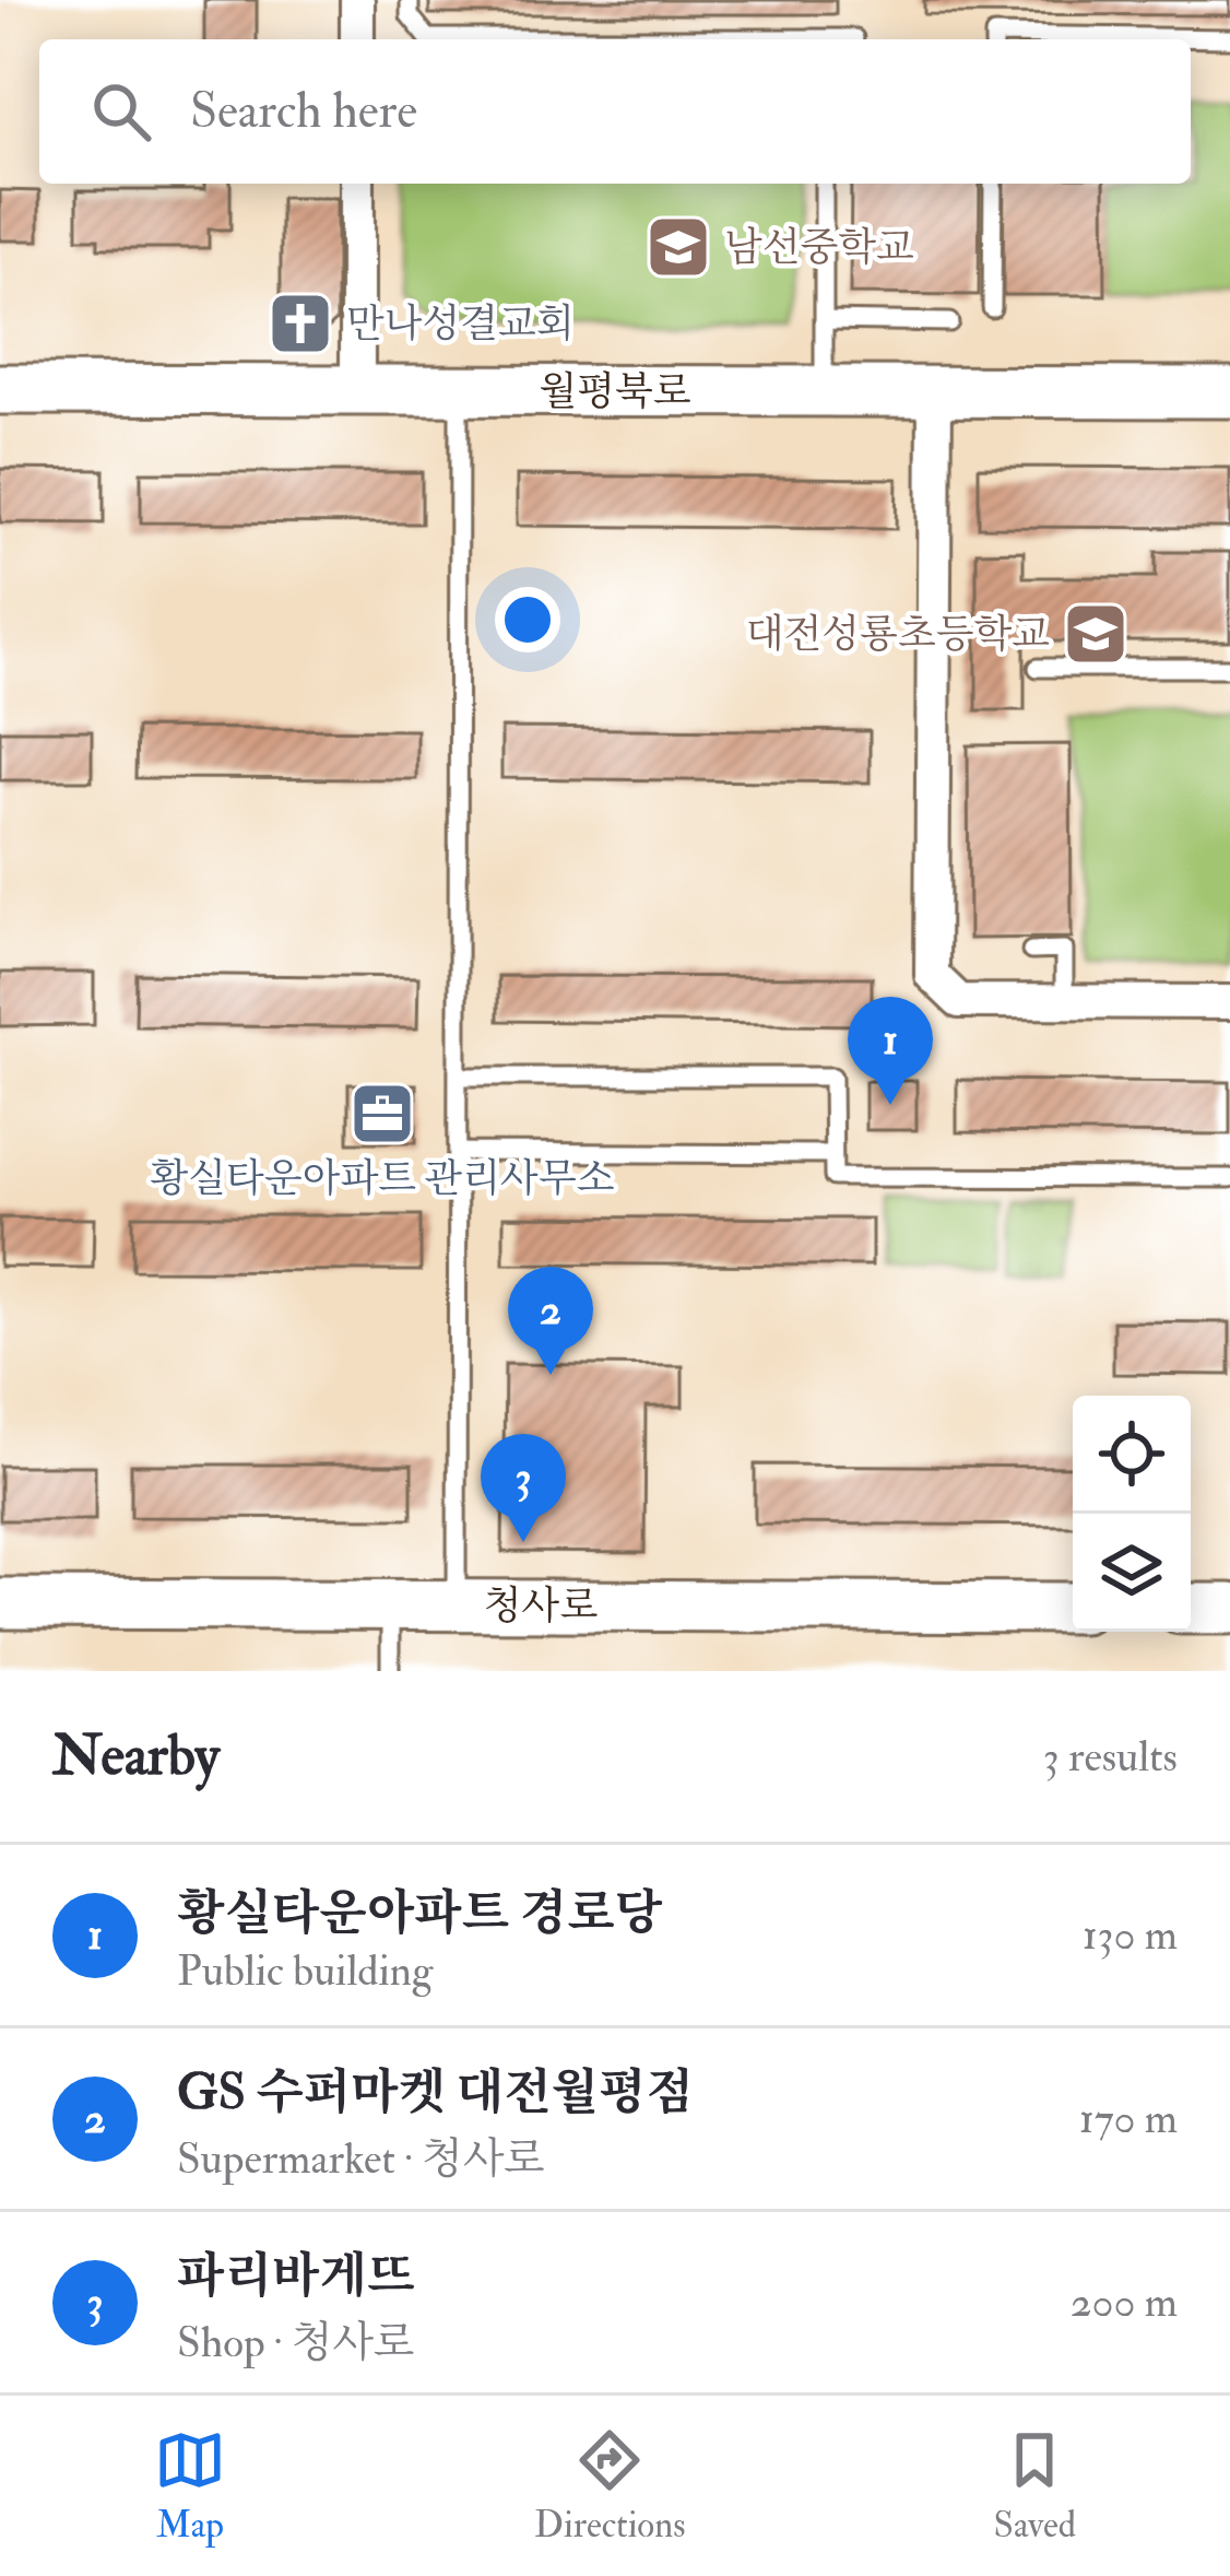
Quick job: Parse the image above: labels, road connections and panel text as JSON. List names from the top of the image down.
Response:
{
  "streets": {
    "street": ["월평북로", "청사로"]
  },
  "places": {
    "school or university": ["남선중학교", "대전성룡초등학교"],
    "church": ["만나성결교회"],
    "office": ["황실타운아파트 관리사무소"]
  },
  "page": {
    "search": "Search here",
    "pins": ["1", "2", "3"],
    "heading": ["Nearby", "3 results"],
    "list": [
      {
        "mark": "1",
        "name": "황실타운아파트 경로당",
        "note": "Public building",
        "value": "130 m"
      },
      {
        "mark": "2",
        "name": "GS 수퍼마켓 대전월평점",
        "note": "Supermarket · 청사로",
        "value": "170 m"
      },
      {
        "mark": "3",
        "name": "파리바게뜨",
        "note": "Shop · 청사로",
        "value": "200 m"
      }
    ],
    "nav": ["Map", "Directions", "Saved"]
  }
}
